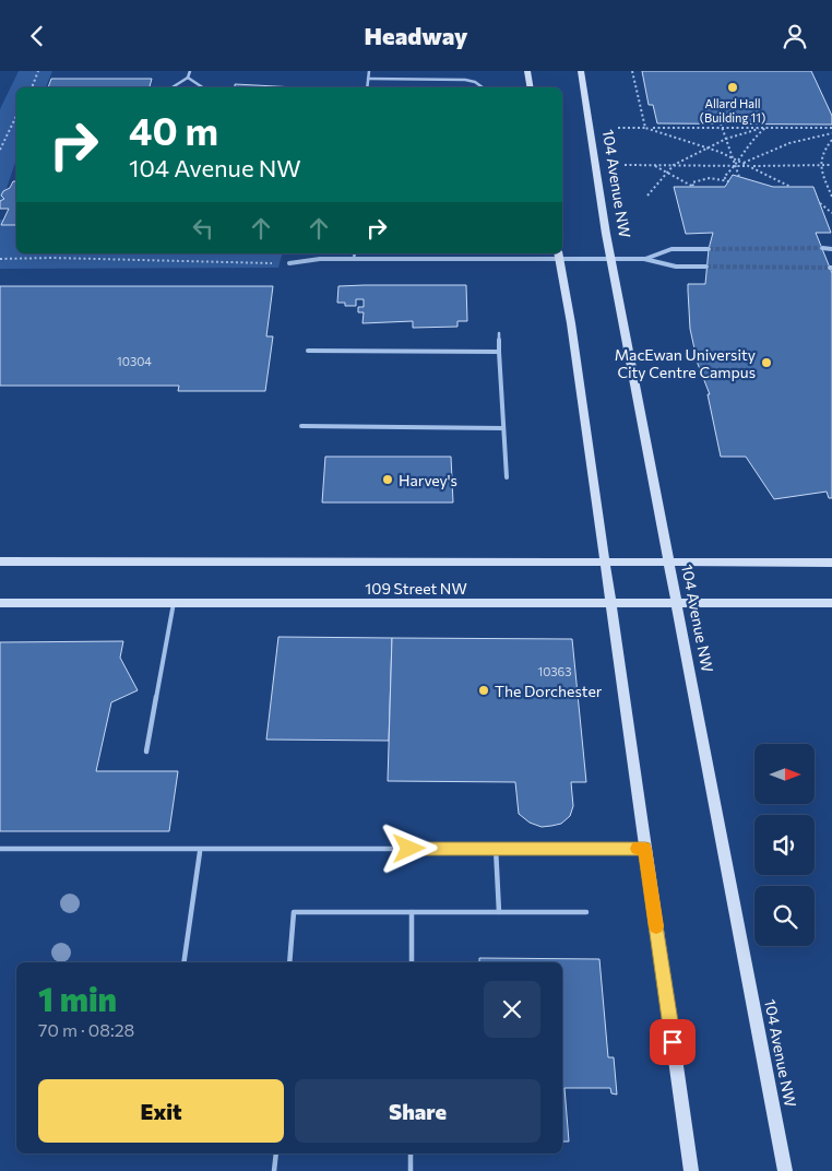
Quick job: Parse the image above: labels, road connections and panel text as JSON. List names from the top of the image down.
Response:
{
  "streets": {
    "main road": ["104 Avenue NW", "109 Street NW"]
  },
  "crossings": [
    ["104 Avenue NW", "109 Street NW"]
  ],
  "places": [
    "Allard Hall (Building 11)",
    "MacEwan University City Centre Campus",
    "Harvey's",
    "The Dorchester"
  ],
  "house_numbers": ["10304", "10363"],
  "north": "right",
  "page": {
    "header": "Headway",
    "turn": ["40 m", "104 Avenue NW"],
    "heading": ["1 min", "70 m · 08:28"],
    "buttons": ["Exit", "Share"]
  }
}
